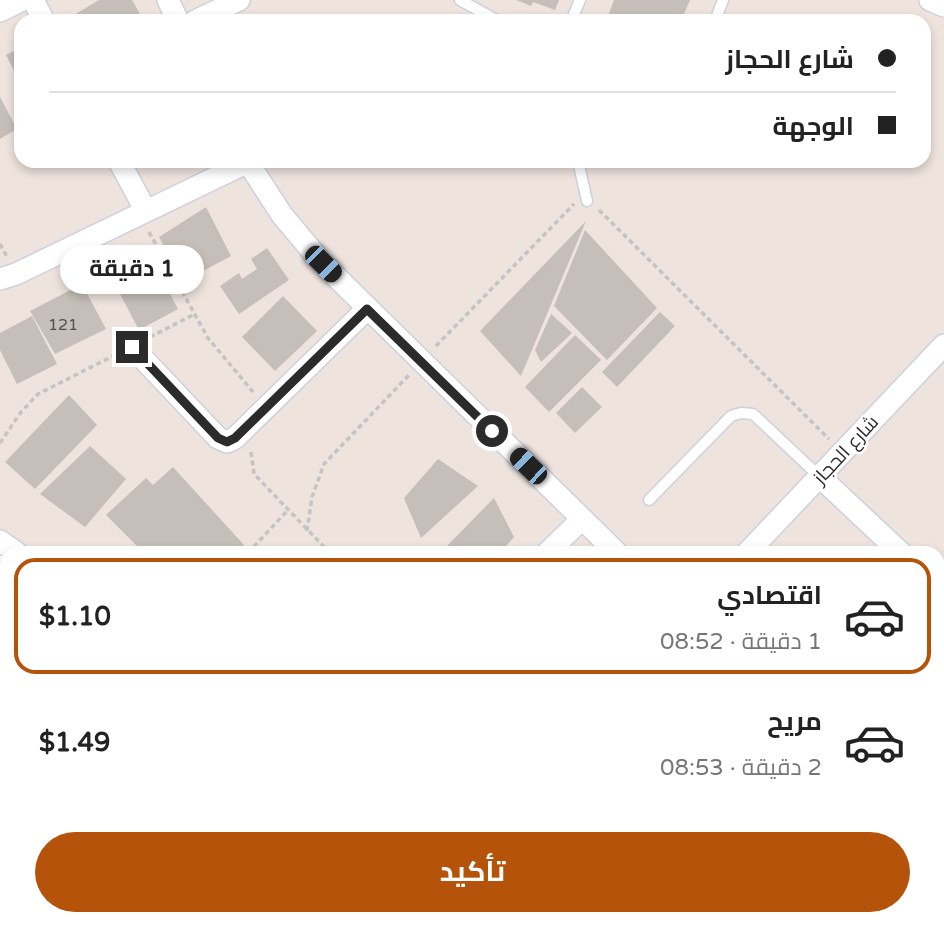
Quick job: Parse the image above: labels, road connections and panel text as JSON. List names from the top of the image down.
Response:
{
  "streets": {
    "street": ["شارع الحجاز"]
  },
  "house_numbers": ["121"],
  "page": {
    "banner": ["شارع الحجاز", "الوجهة"],
    "bubble": "1 دقيقة",
    "list": [
      {
        "name": "اقتصادي",
        "note": "1 دقيقة · 08:52",
        "value": "$1.10"
      },
      {
        "name": "مريح",
        "note": "2 دقيقة · 08:53",
        "value": "$1.49"
      }
    ],
    "buttons": "تأكيد"
  }
}
